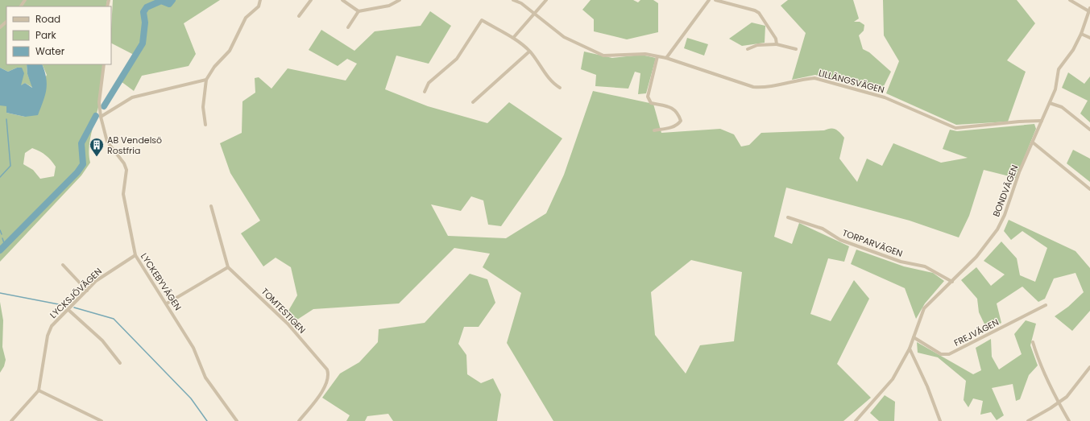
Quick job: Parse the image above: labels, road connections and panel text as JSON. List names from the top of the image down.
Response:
{
  "streets": {
    "street": [
      "LILLÄNGSVÄGEN",
      "BONDVÄGEN",
      "TORPARVÄGEN",
      "LYCKEBYVÄGEN",
      "LYCKSJÖVÄGEN",
      "TOMTESTIGEN",
      "FREJVÄGEN"
    ]
  },
  "crossings": [
    ["LILLÄNGSVÄGEN", "BONDVÄGEN"],
    ["BONDVÄGEN", "TORPARVÄGEN"],
    ["BONDVÄGEN", "FREJVÄGEN"],
    ["LYCKEBYVÄGEN", "LYCKSJÖVÄGEN"]
  ],
  "places": {
    "building": ["AB Vendelsö Rostfria"]
  },
  "legend": ["Road", "Park", "Water"]
}
